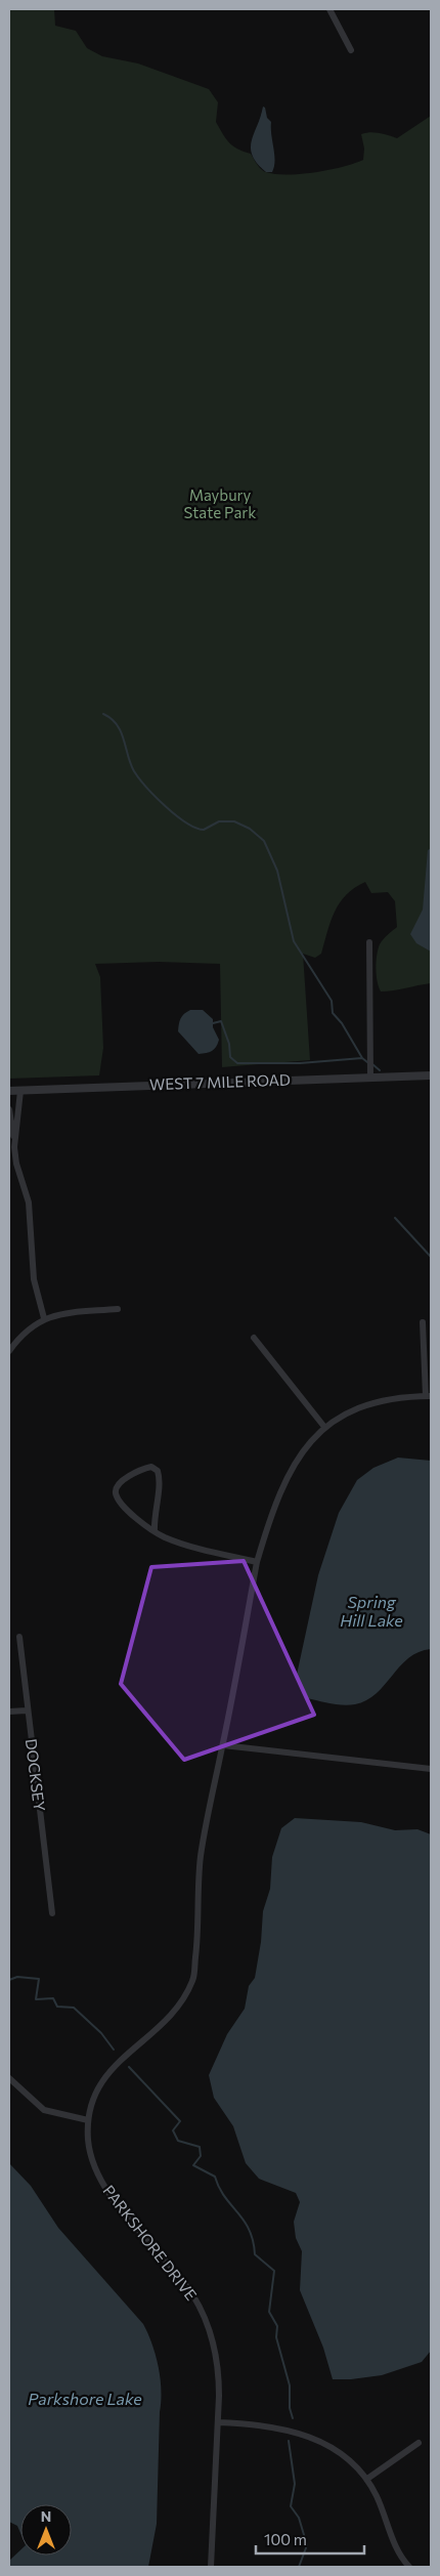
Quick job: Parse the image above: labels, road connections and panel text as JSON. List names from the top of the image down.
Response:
{
  "streets": {
    "street": ["WEST 7 MILE ROAD", "DOCKSEY", "PARKSHORE DRIVE"]
  },
  "water": ["Spring Hill Lake", "Parkshore Lake"],
  "parks": ["Maybury State Park"],
  "scale_bar": "100 m",
  "north": "top"
}
